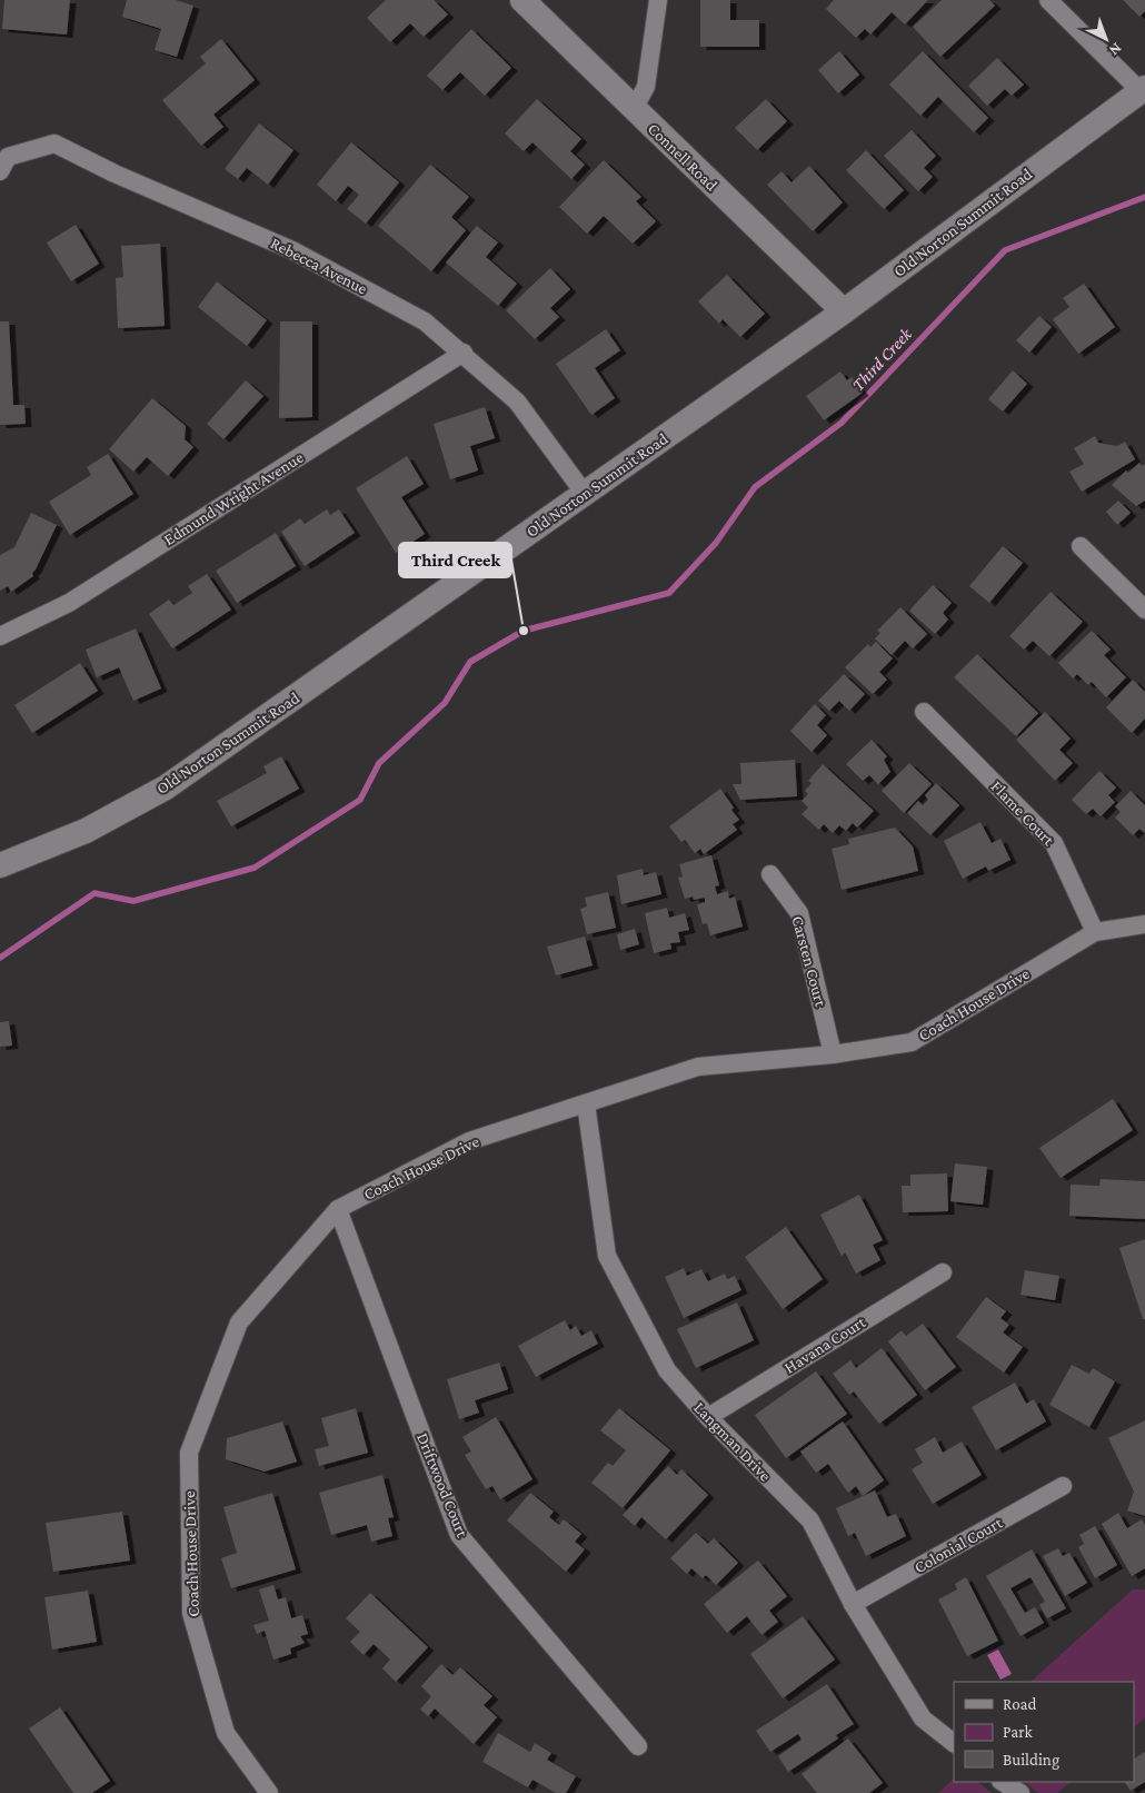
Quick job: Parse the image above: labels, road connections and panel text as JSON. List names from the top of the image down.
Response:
{
  "streets": {
    "main road": ["Connell Road", "Old Norton Summit Road"],
    "street": [
      "Rebecca Avenue",
      "Edmund Wright Avenue",
      "Flame Court",
      "Carsten Court",
      "Coach House Drive",
      "Havana Court",
      "Langman Drive",
      "Driftwood Court",
      "Colonial Court"
    ]
  },
  "crossings": [
    ["Connell Road", "Old Norton Summit Road"],
    ["Old Norton Summit Road", "Rebecca Avenue"],
    ["Rebecca Avenue", "Edmund Wright Avenue"],
    ["Flame Court", "Coach House Drive"],
    ["Carsten Court", "Coach House Drive"],
    ["Coach House Drive", "Langman Drive"],
    ["Coach House Drive", "Driftwood Court"],
    ["Havana Court", "Langman Drive"],
    ["Langman Drive", "Colonial Court"]
  ],
  "water": ["Third Creek"],
  "places": ["Third Creek"],
  "legend": ["Road", "Park", "Building"],
  "north": "bottom right"
}
